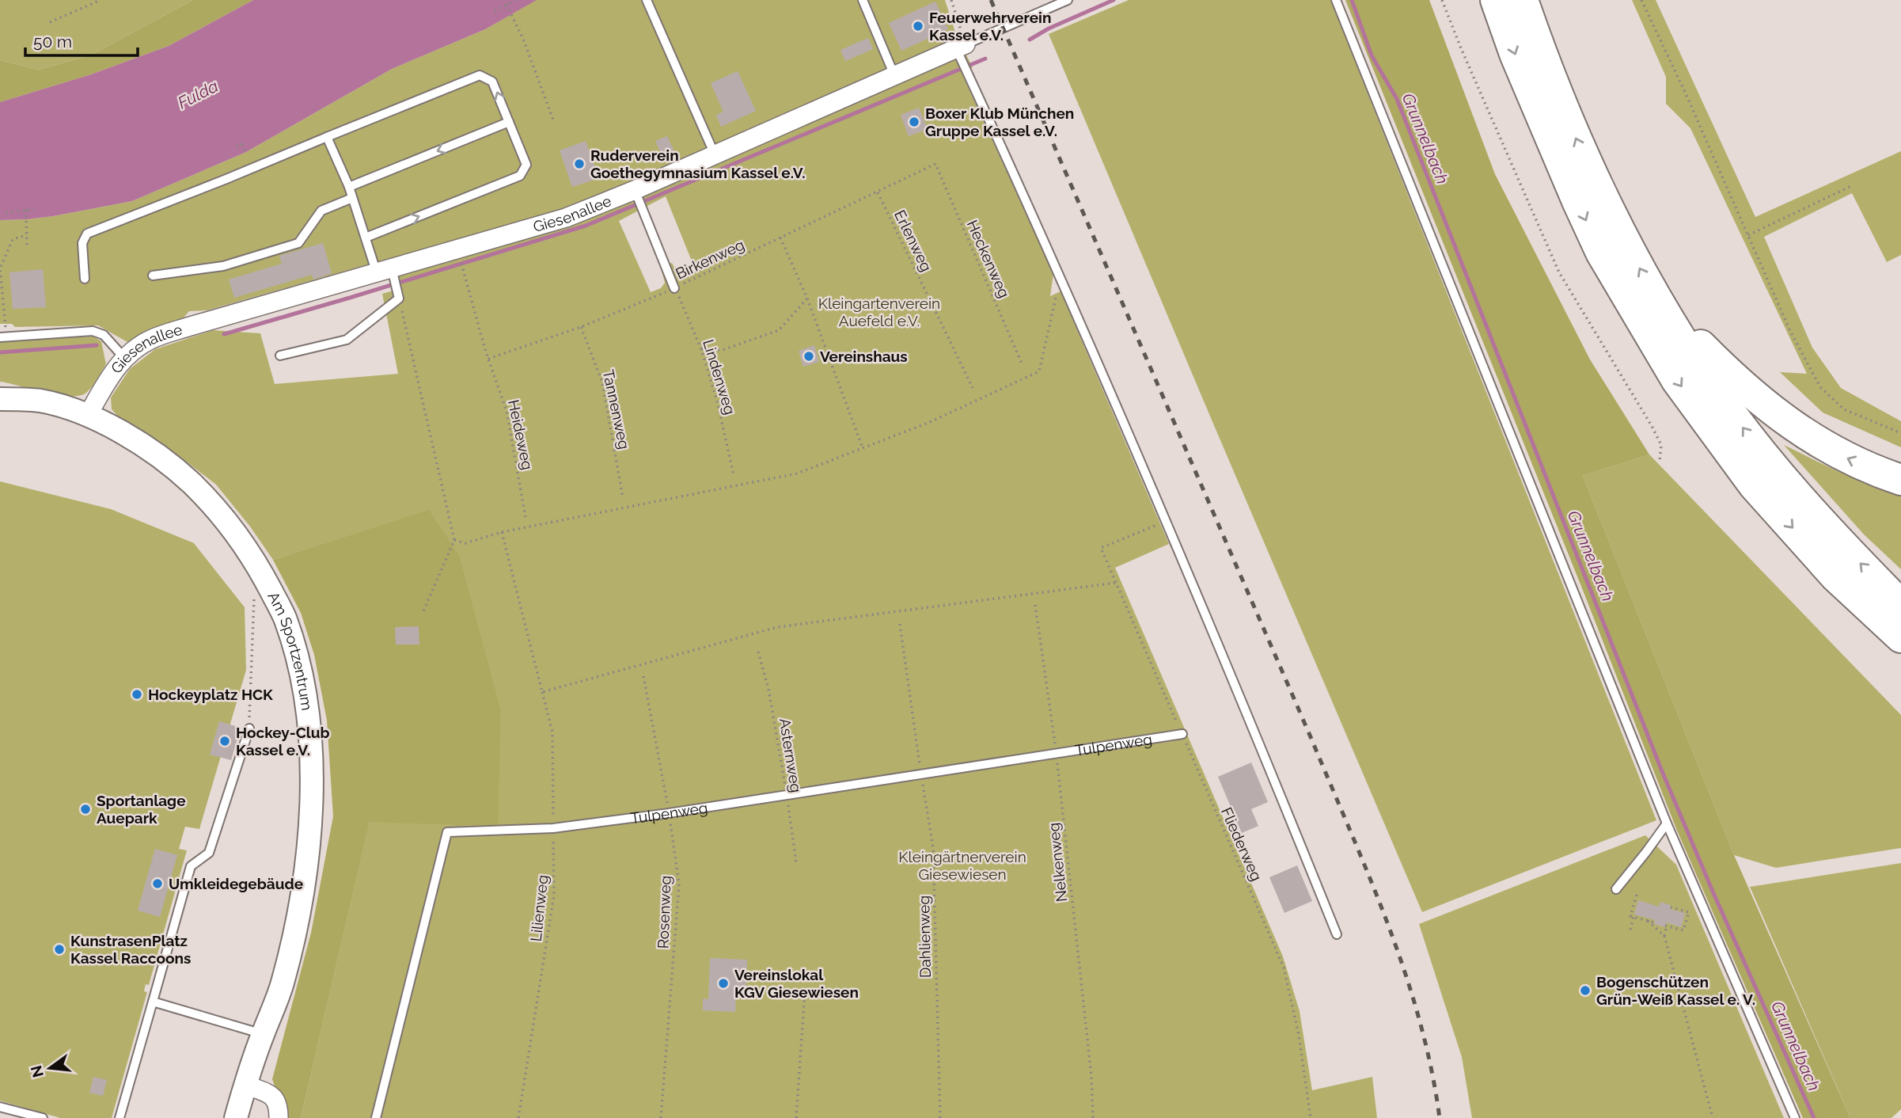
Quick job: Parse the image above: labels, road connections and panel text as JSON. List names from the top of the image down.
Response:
{
  "streets": {
    "street": ["Giesenallee", "Am Sportzentrum"],
    "lane": ["Tulpenweg"],
    "path": [
      "Erlenweg",
      "Birkenweg",
      "Heckenweg",
      "Lindenweg",
      "Tannenweg",
      "Heideweg",
      "Asternweg",
      "Fliederweg",
      "Nelkenweg",
      "Lilienweg",
      "Rosenweg",
      "Dahlienweg"
    ]
  },
  "crossings": [
    ["Giesenallee", "Am Sportzentrum"],
    ["Erlenweg", "Birkenweg"],
    ["Birkenweg", "Heckenweg"],
    ["Birkenweg", "Lindenweg"],
    ["Birkenweg", "Tannenweg"],
    ["Birkenweg", "Heideweg"],
    ["Tulpenweg", "Asternweg"],
    ["Tulpenweg", "Fliederweg"],
    ["Tulpenweg", "Nelkenweg"],
    ["Tulpenweg", "Lilienweg"],
    ["Tulpenweg", "Rosenweg"],
    ["Tulpenweg", "Dahlienweg"]
  ],
  "water": ["Fulda", "Grunnelbach"],
  "parks": ["Kleingartenverein Auefeld e.V.", "Kleingärtnerverein Giesewiesen"],
  "places": [
    "Feuerwehrverein Kassel e.V.",
    "Boxer Klub München Gruppe Kassel e.V.",
    "Ruderverein Goethegymnasium Kassel e.V.",
    "Vereinshaus",
    "Hockeyplatz HCK",
    "Hockey-Club Kassel e.V.",
    "Sportanlage Auepark",
    "Umkleidegebäude",
    "KunstrasenPlatz Kassel Raccoons",
    "Vereinslokal KGV Giesewiesen",
    "Bogenschützen Grün-Weiß Kassel e. V."
  ],
  "scale_bar": "50 m",
  "north": "left"
}
